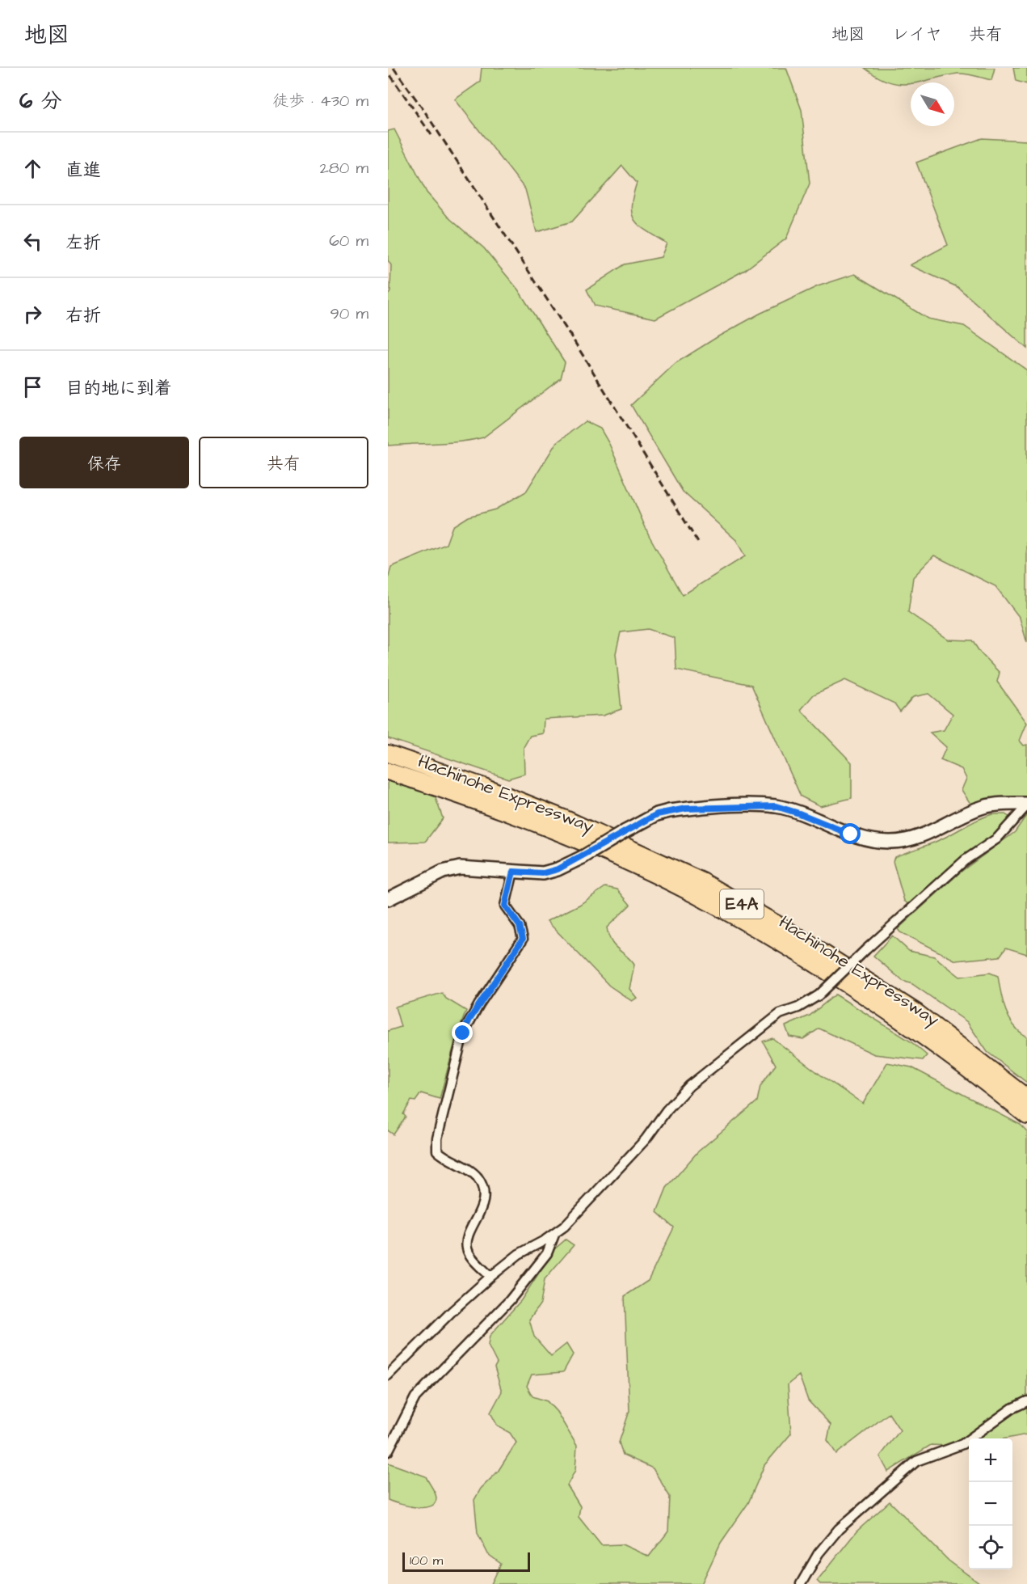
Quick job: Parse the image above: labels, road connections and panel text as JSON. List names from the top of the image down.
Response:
{
  "streets": {
    "highway": ["Hachinohe Expressway", "E4A"]
  },
  "scale_bar": "100 m",
  "north": "bottom right",
  "page": {
    "header": "地図",
    "nav": ["地図", "レイヤ", "共有"],
    "heading": ["6 分", "徒歩 · 430 m"],
    "list": [
      ["直進", "280 m"],
      ["左折", "60 m"],
      ["右折", "90 m"],
      "目的地に到着"
    ],
    "buttons": ["保存", "共有"],
    "map_buttons": ["+", "−"],
    "scale": "100 m"
  }
}
